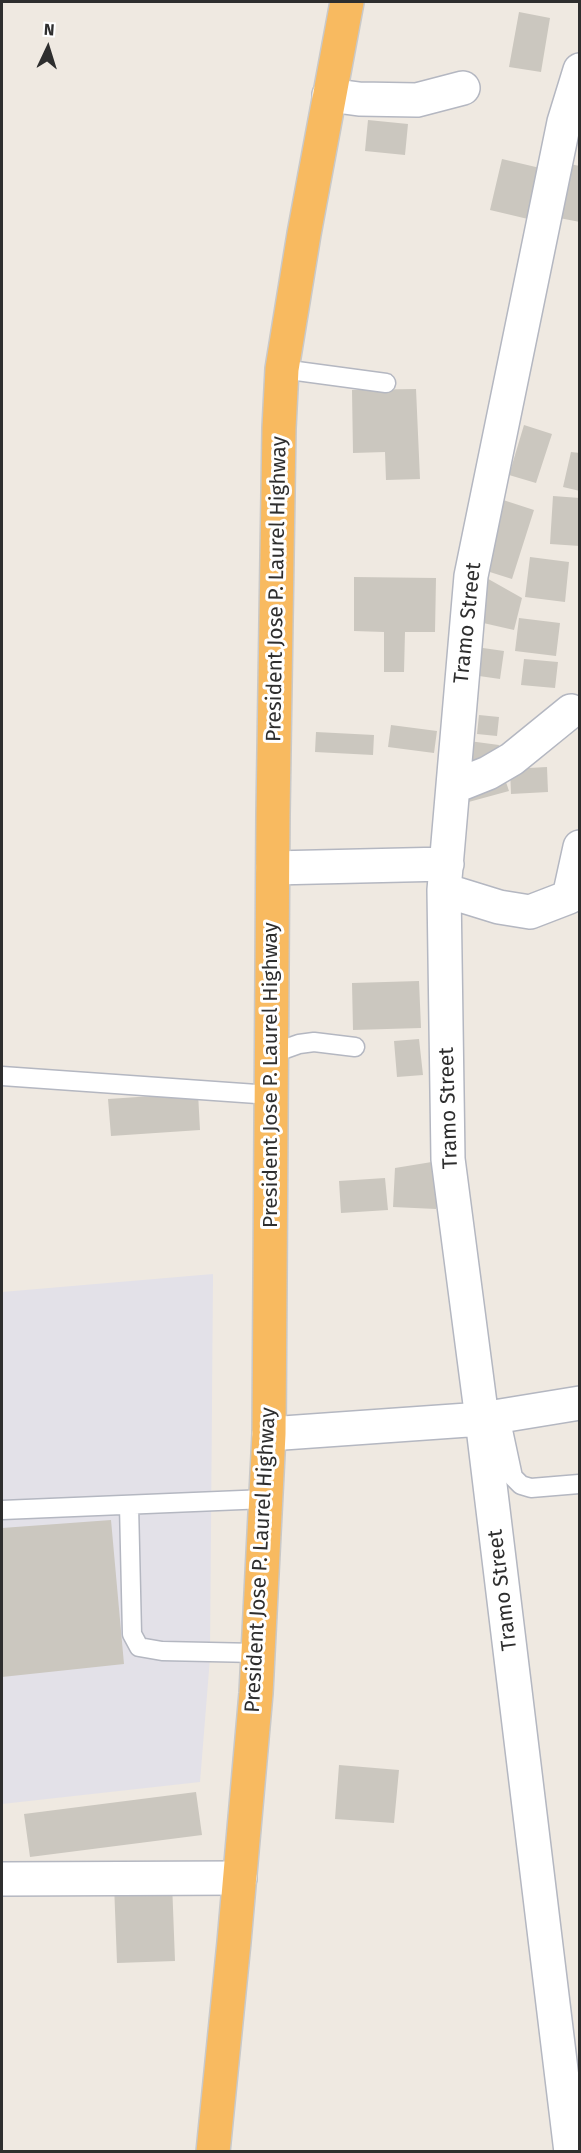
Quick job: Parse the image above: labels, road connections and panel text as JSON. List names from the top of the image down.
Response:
{
  "streets": {
    "highway": ["President Jose P. Laurel Highway"],
    "street": ["Tramo Street"]
  },
  "north": "top"
}
